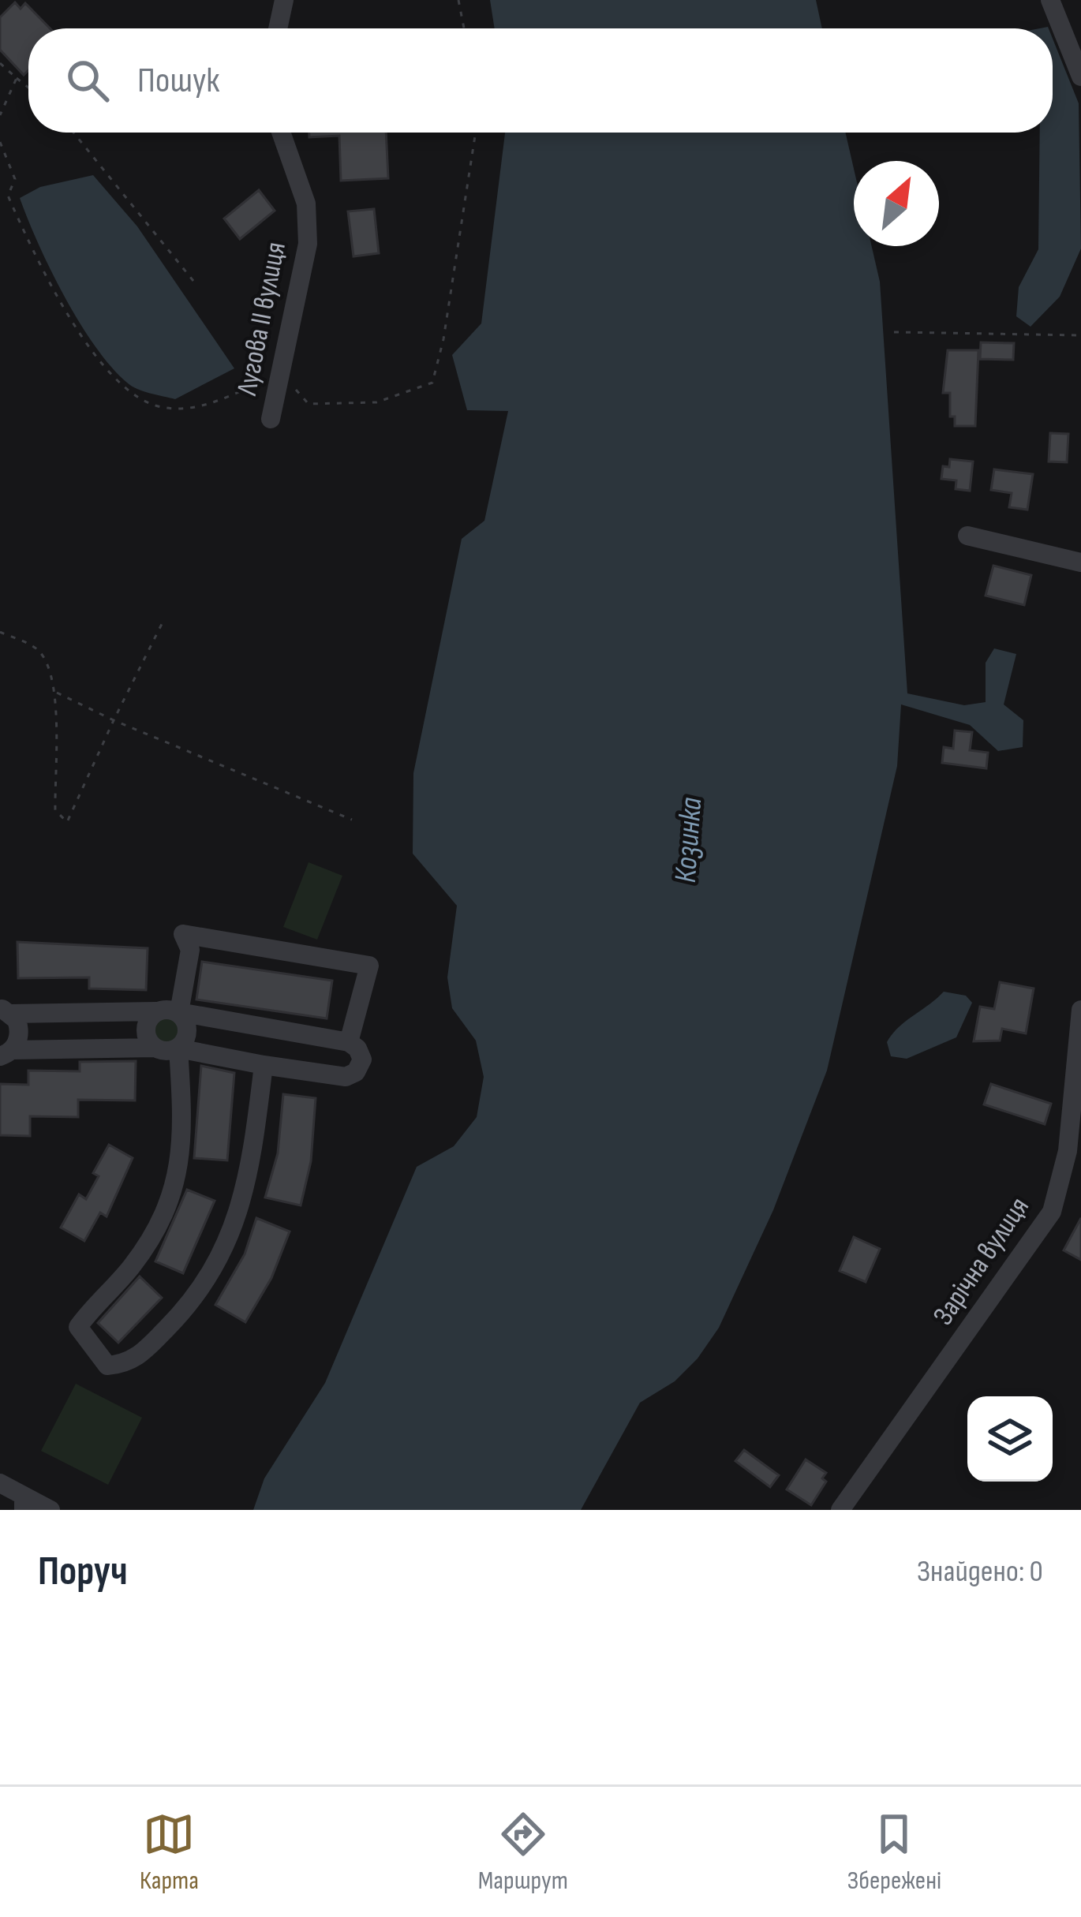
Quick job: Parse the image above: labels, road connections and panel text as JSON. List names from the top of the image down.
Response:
{
  "streets": {
    "street": ["Лугова II вулиця", "Зарічна вулиця"]
  },
  "water": ["Козинка"],
  "north": "top right",
  "page": {
    "search": "Пошук",
    "heading": ["Поруч", "Знайдено: 0"],
    "nav": ["Карта", "Маршрут", "Збережені"]
  }
}
